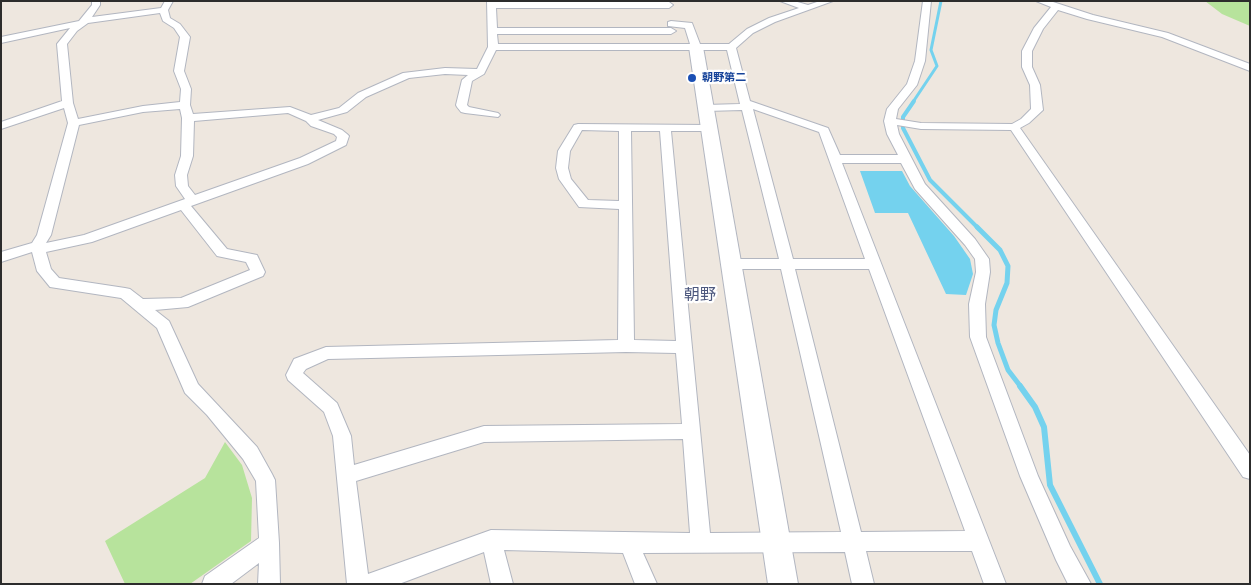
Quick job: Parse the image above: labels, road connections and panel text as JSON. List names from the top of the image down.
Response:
{
  "districts": ["朝野"],
  "places": ["朝野第二"]
}
